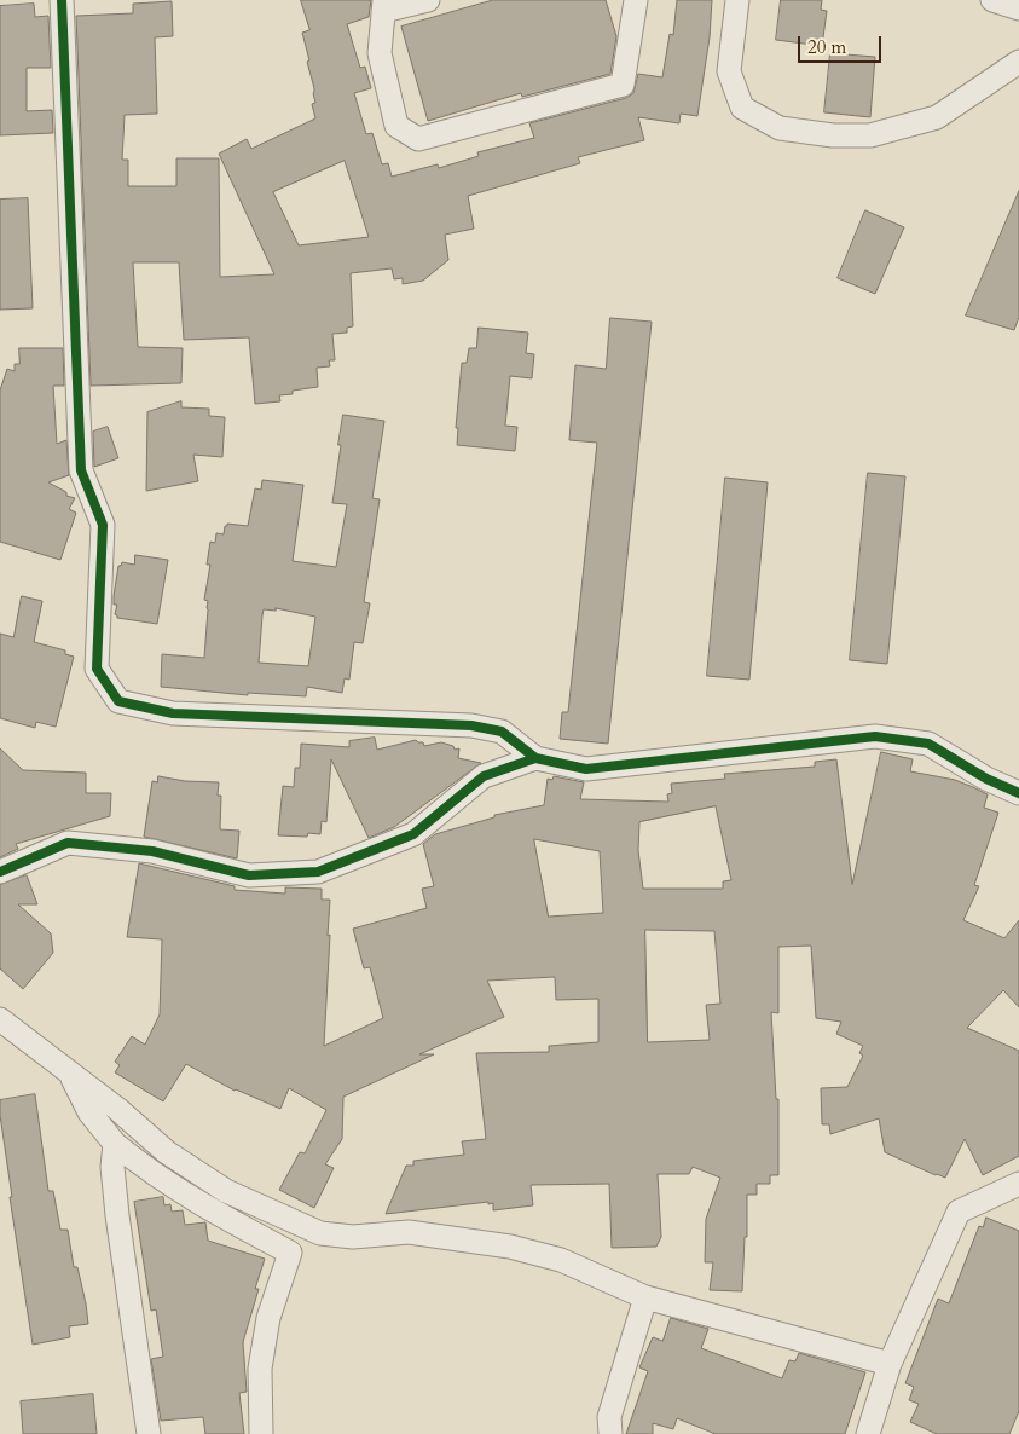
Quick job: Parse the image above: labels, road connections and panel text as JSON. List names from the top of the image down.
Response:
{
  "scale_bar": "20 m"
}
